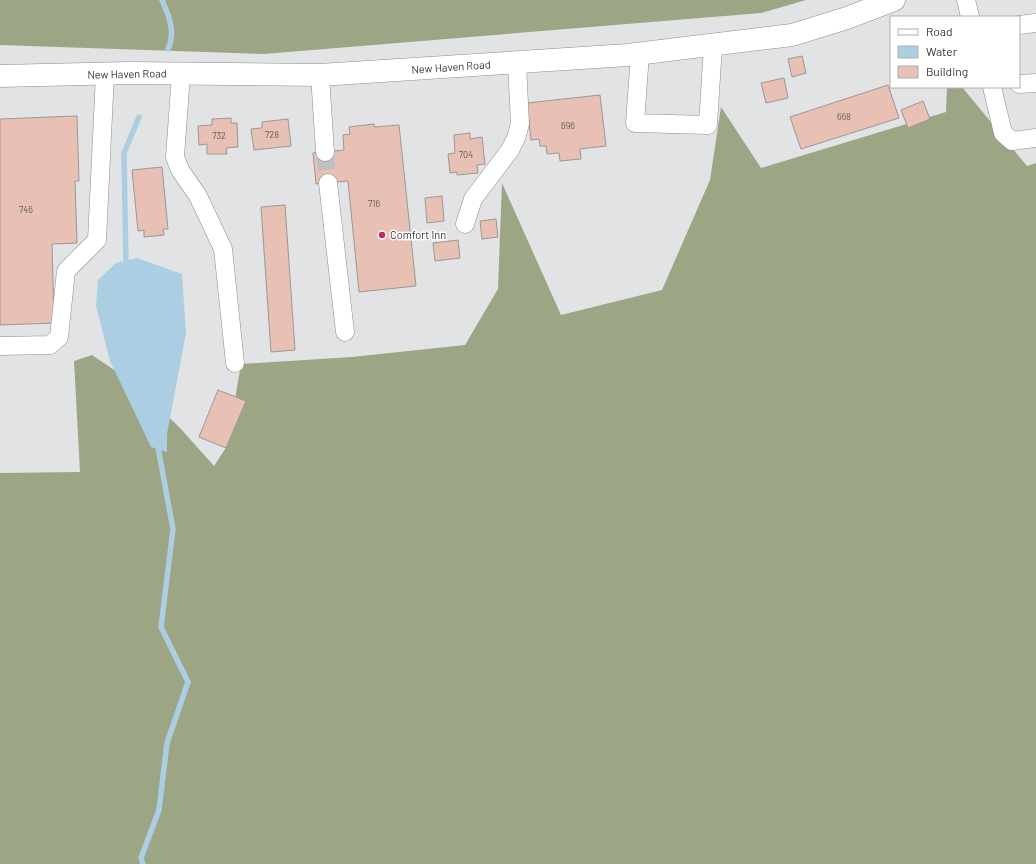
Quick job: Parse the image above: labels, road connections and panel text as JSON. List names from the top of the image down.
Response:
{
  "streets": {
    "main road": ["New Haven Road"]
  },
  "places": ["Comfort Inn"],
  "house_numbers": [
    "668",
    "696",
    "728",
    "732",
    "704",
    "716",
    "746"
  ],
  "legend": ["Road", "Water", "Building"]
}
